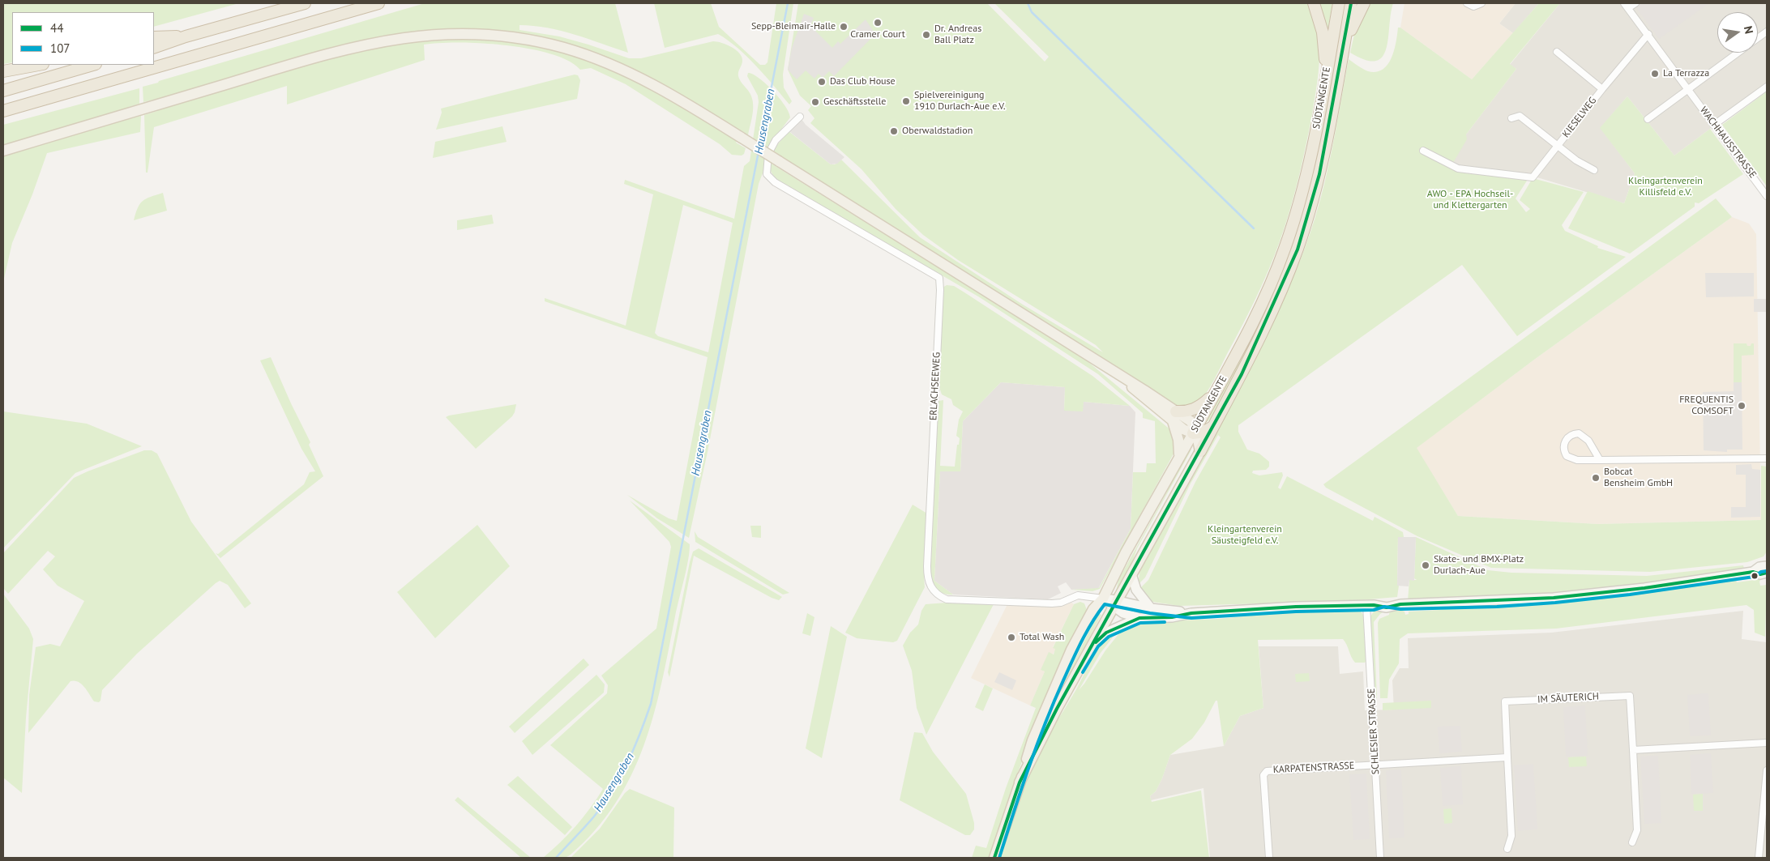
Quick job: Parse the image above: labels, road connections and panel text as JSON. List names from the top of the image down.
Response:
{
  "streets": {
    "highway": ["SÜDTANGENTE"],
    "street": [
      "KIESELWEG",
      "WACHHAUSSTRASSE",
      "ERLACHSEEWEG",
      "IM SÄUTERICH",
      "SCHLESIER STRASSE",
      "KARPATENSTRASSE"
    ]
  },
  "crossings": [
    ["SÜDTANGENTE", "ERLACHSEEWEG"],
    ["KIESELWEG", "WACHHAUSSTRASSE"],
    ["SCHLESIER STRASSE", "KARPATENSTRASSE"]
  ],
  "water": ["Hausengraben"],
  "parks": ["Kleingartenverein Killisfeld e.V.", "AWO - EPA Hochseil- und Klettergarten", "Kleingartenverein Säusteigfeld e.V."],
  "places": [
    "Cramer Court",
    "Sepp-Bleimair-Halle",
    "Dr. Andreas Ball Platz",
    "La Terrazza",
    "Das Club House",
    "Spielvereinigung 1910 Durlach-Aue e.V.",
    "Geschäftsstelle",
    "Oberwaldstadion",
    "FREQUENTIS COMSOFT",
    "Bobcat Bensheim GmbH",
    "Skate- und BMX-Platz Durlach-Aue",
    "Total Wash"
  ],
  "lines": ["transit line 44", "transit line 107"],
  "legend": ["44", "107"],
  "north": "right"
}
